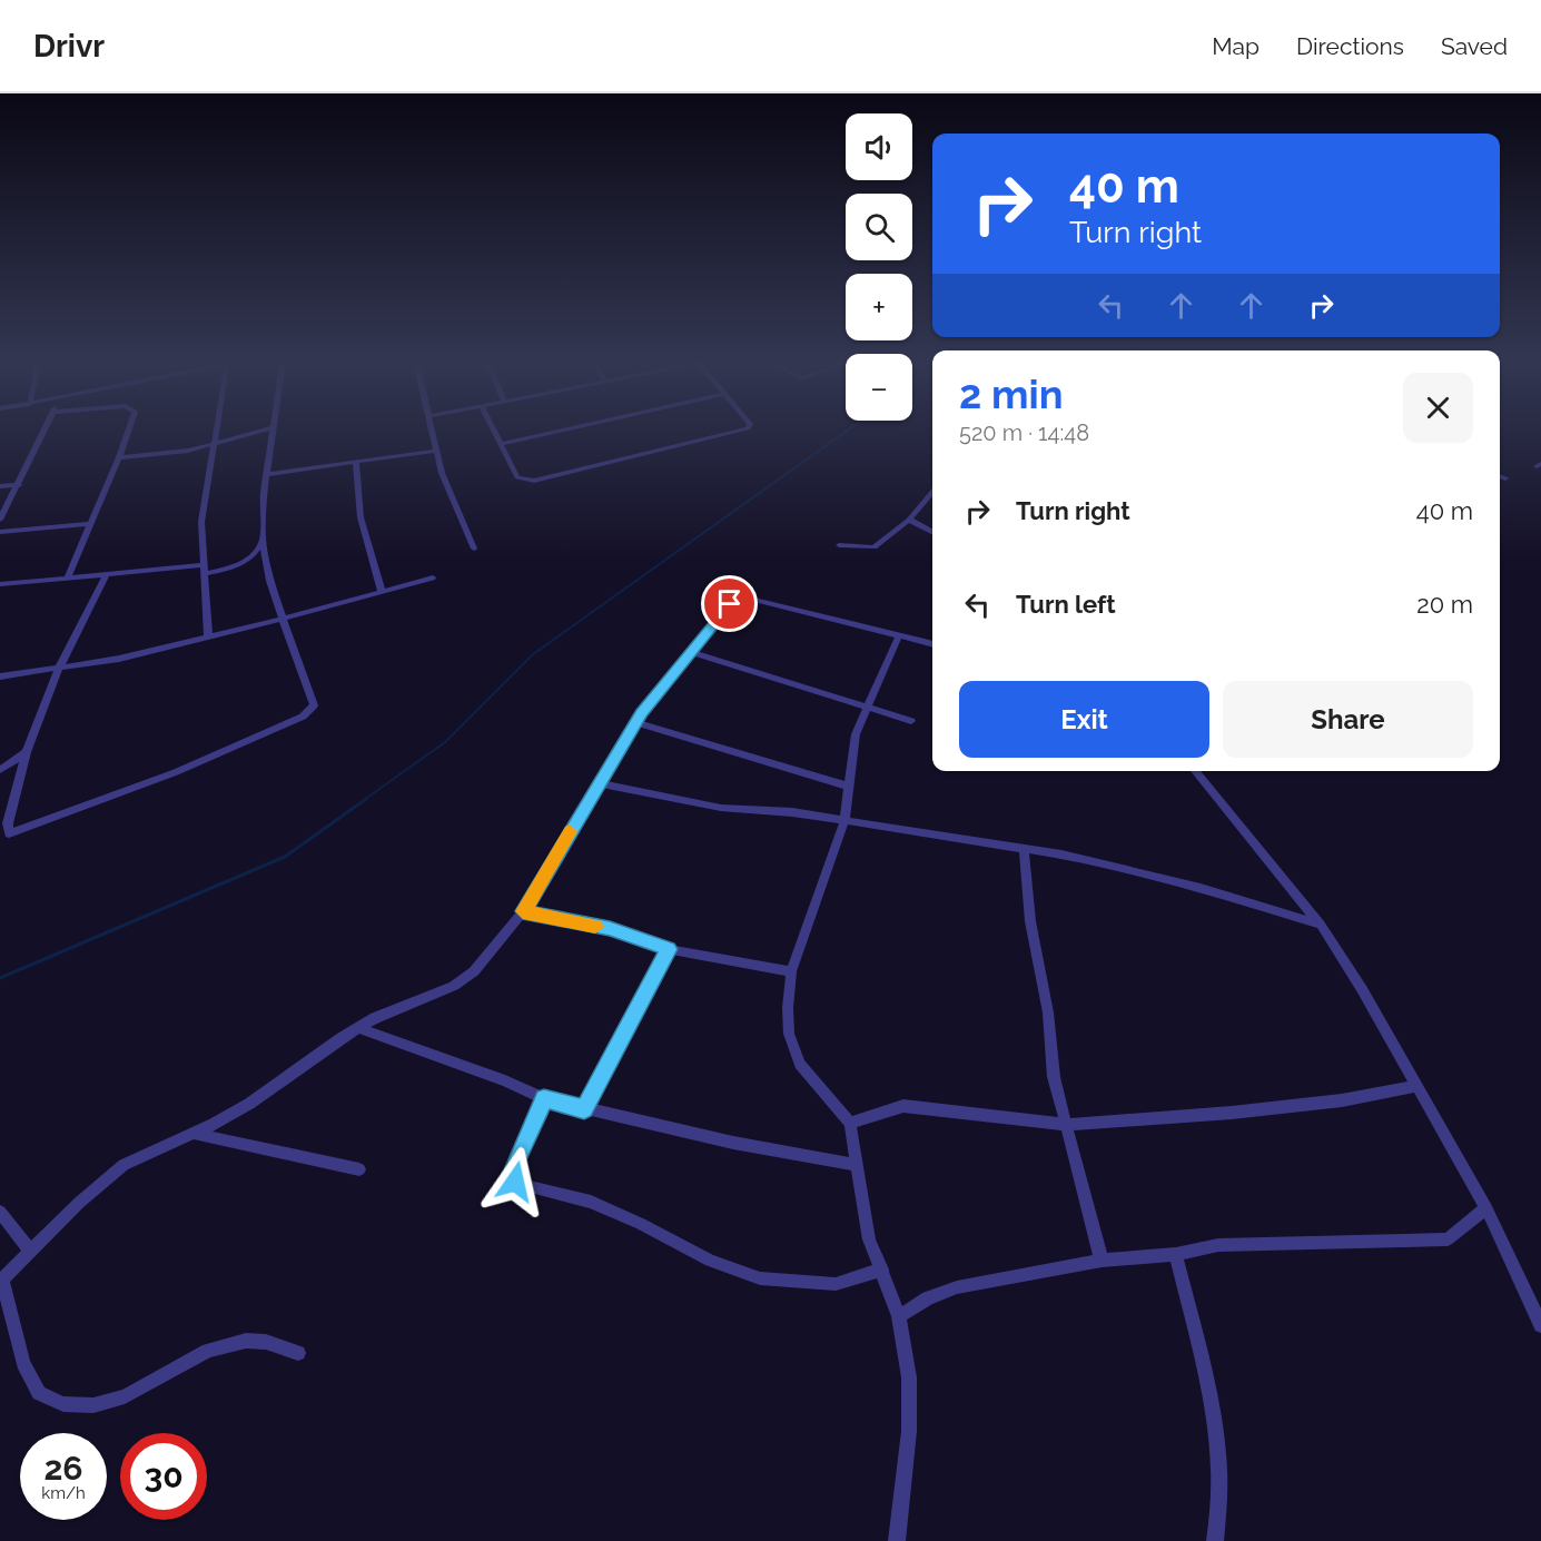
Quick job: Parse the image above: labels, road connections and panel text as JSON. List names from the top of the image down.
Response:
{
  "page": {
    "header": "Drivr",
    "nav": ["Map", "Directions", "Saved"],
    "map_buttons": ["+", "−"],
    "turn": ["40 m", "Turn right"],
    "heading": ["2 min", "520 m · 14:48"],
    "list": [
      {
        "name": "Turn right",
        "value": "40 m"
      },
      {
        "name": "Turn left",
        "value": "20 m"
      }
    ],
    "buttons": ["Exit", "Share"],
    "speed": "26 km/h",
    "limit": "30"
  }
}
